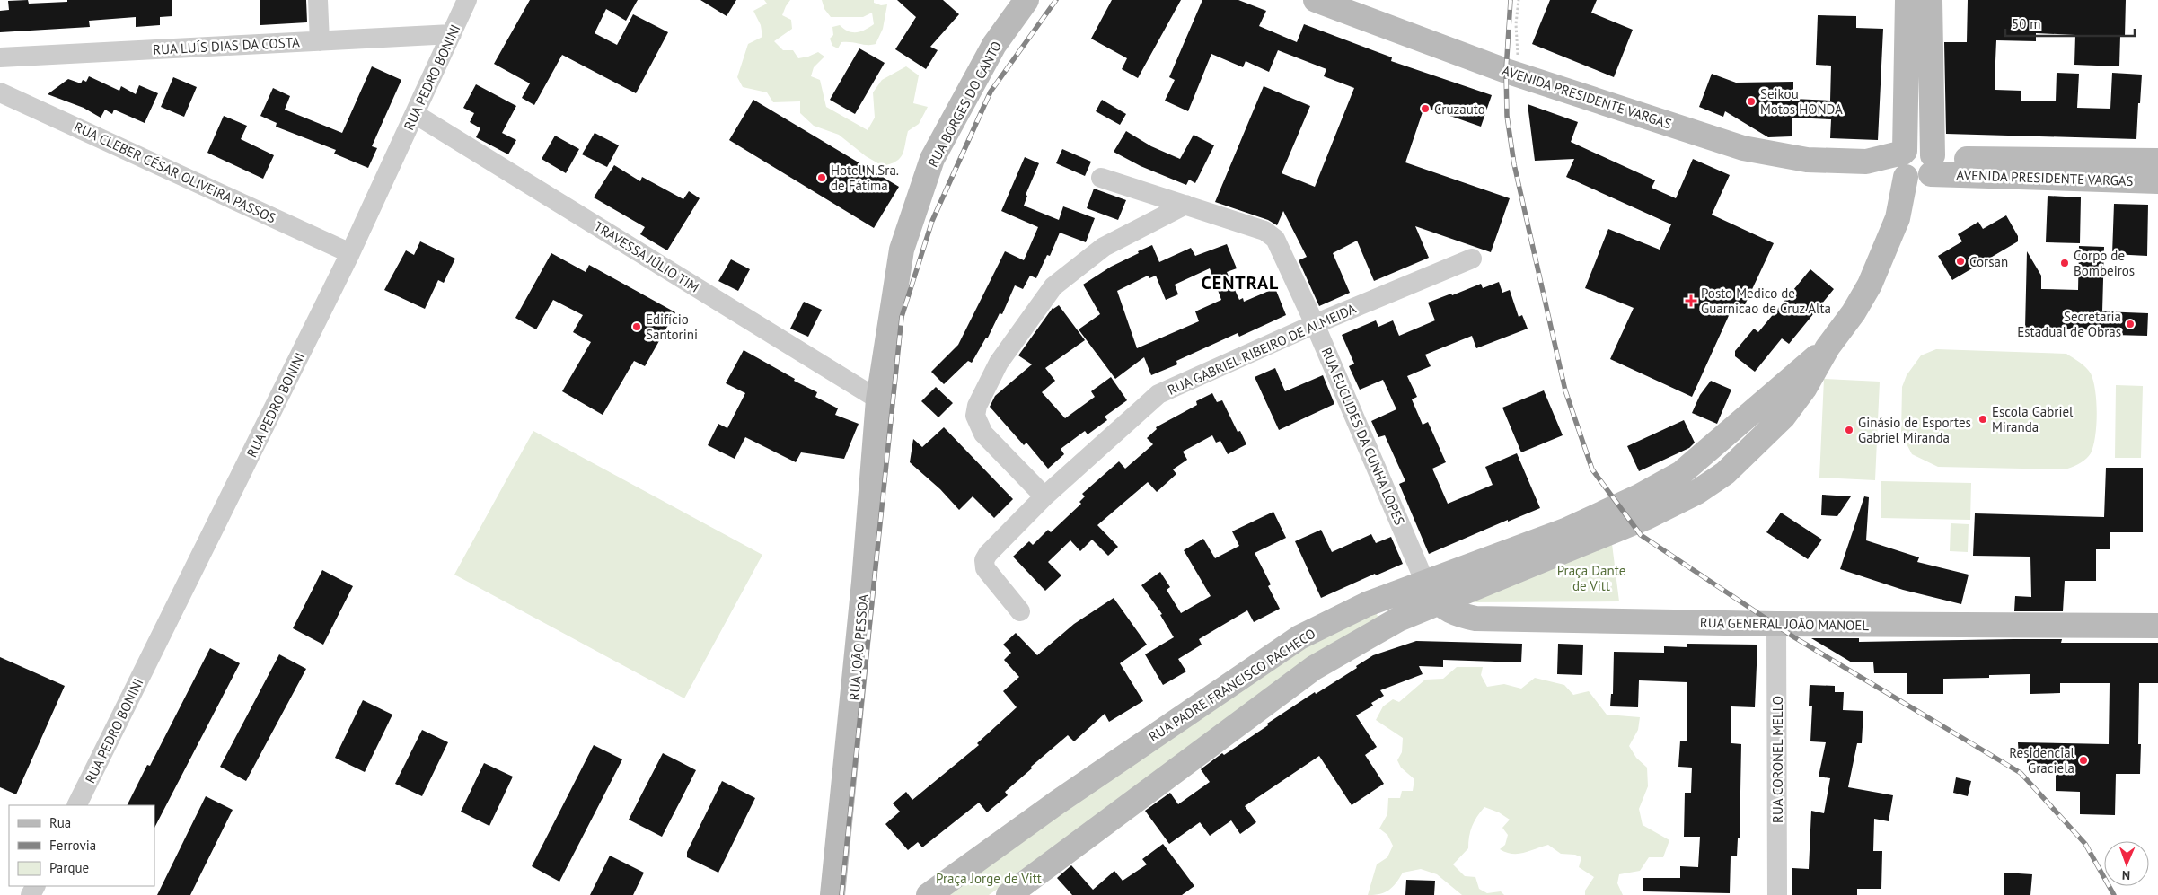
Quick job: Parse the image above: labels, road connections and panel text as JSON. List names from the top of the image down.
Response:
{
  "streets": {
    "main road": [
      "AVENIDA PRESIDENTE VARGAS",
      "RUA BORGES DO CANTO",
      "RUA GENERAL JOÃO MANOEL",
      "RUA JOÃO PESSOA",
      "RUA PADRE FRANCISCO PACHECO"
    ],
    "street": [
      "RUA LUÍS DIAS DA COSTA",
      "RUA PEDRO BONINI",
      "RUA CLEBER CÉSAR OLIVEIRA PASSOS",
      "TRAVESSA JÚLIO TIM",
      "RUA GABRIEL RIBEIRO DE ALMEIDA",
      "RUA EUCLIDES DA CUNHA LOPES",
      "RUA CORONEL MELLO"
    ]
  },
  "crossings": [
    ["RUA LUÍS DIAS DA COSTA", "RUA PEDRO BONINI"],
    ["RUA PEDRO BONINI", "RUA CLEBER CÉSAR OLIVEIRA PASSOS"],
    ["RUA PEDRO BONINI", "TRAVESSA JÚLIO TIM"],
    ["RUA BORGES DO CANTO", "TRAVESSA JÚLIO TIM"],
    ["RUA BORGES DO CANTO", "RUA JOÃO PESSOA"],
    ["TRAVESSA JÚLIO TIM", "RUA JOÃO PESSOA"],
    ["RUA GABRIEL RIBEIRO DE ALMEIDA", "RUA EUCLIDES DA CUNHA LOPES"],
    ["RUA EUCLIDES DA CUNHA LOPES", "RUA GENERAL JOÃO MANOEL"],
    ["RUA EUCLIDES DA CUNHA LOPES", "RUA PADRE FRANCISCO PACHECO"],
    ["RUA GENERAL JOÃO MANOEL", "RUA PADRE FRANCISCO PACHECO"],
    ["RUA GENERAL JOÃO MANOEL", "RUA CORONEL MELLO"]
  ],
  "districts": ["CENTRAL"],
  "parks": ["Praça Dante de Vitt", "Praça Jorge de Vitt"],
  "places": {
    "other": [
      "Seikou Motos HONDA",
      "Cruzauto",
      "Hotel N.Sra. de Fátima",
      "Corsan",
      "Corpo de Bombeiros",
      "Secretaria Estadual de Obras",
      "Edifício Santorini",
      "Escola Gabriel Miranda",
      "Ginásio de Esportes Gabriel Miranda",
      "Residencial Graciela"
    ],
    "health": ["Posto Medico de Guarnicao de Cruz Alta"]
  },
  "legend": ["Rua", "Ferrovia", "Parque"],
  "scale_bar": "50 m",
  "north": "bottom"
}
